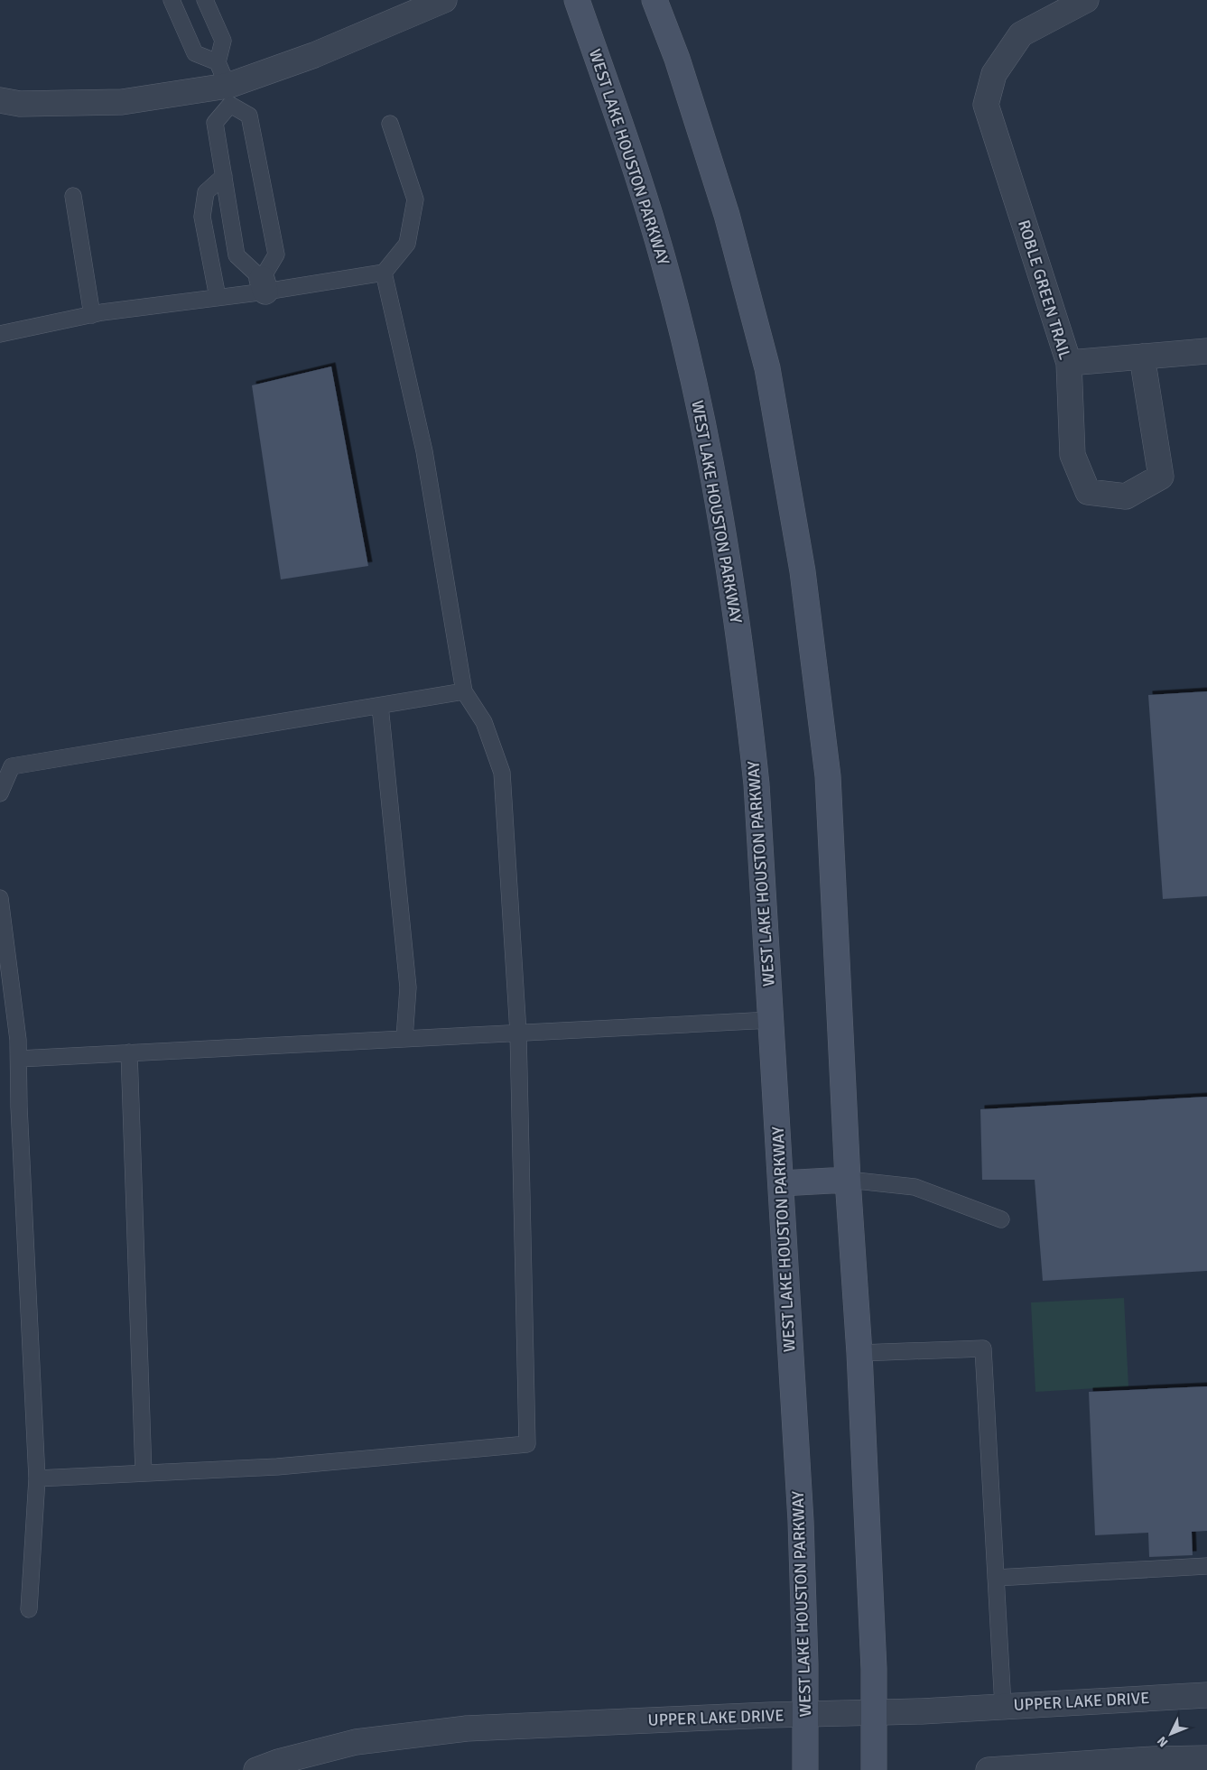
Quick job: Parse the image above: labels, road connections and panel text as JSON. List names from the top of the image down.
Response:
{
  "streets": {
    "main road": ["WEST LAKE HOUSTON PARKWAY"],
    "street": ["ROBLE GREEN TRAIL", "UPPER LAKE DRIVE"]
  },
  "crossings": [
    ["WEST LAKE HOUSTON PARKWAY", "UPPER LAKE DRIVE"]
  ],
  "north": "bottom left"
}
